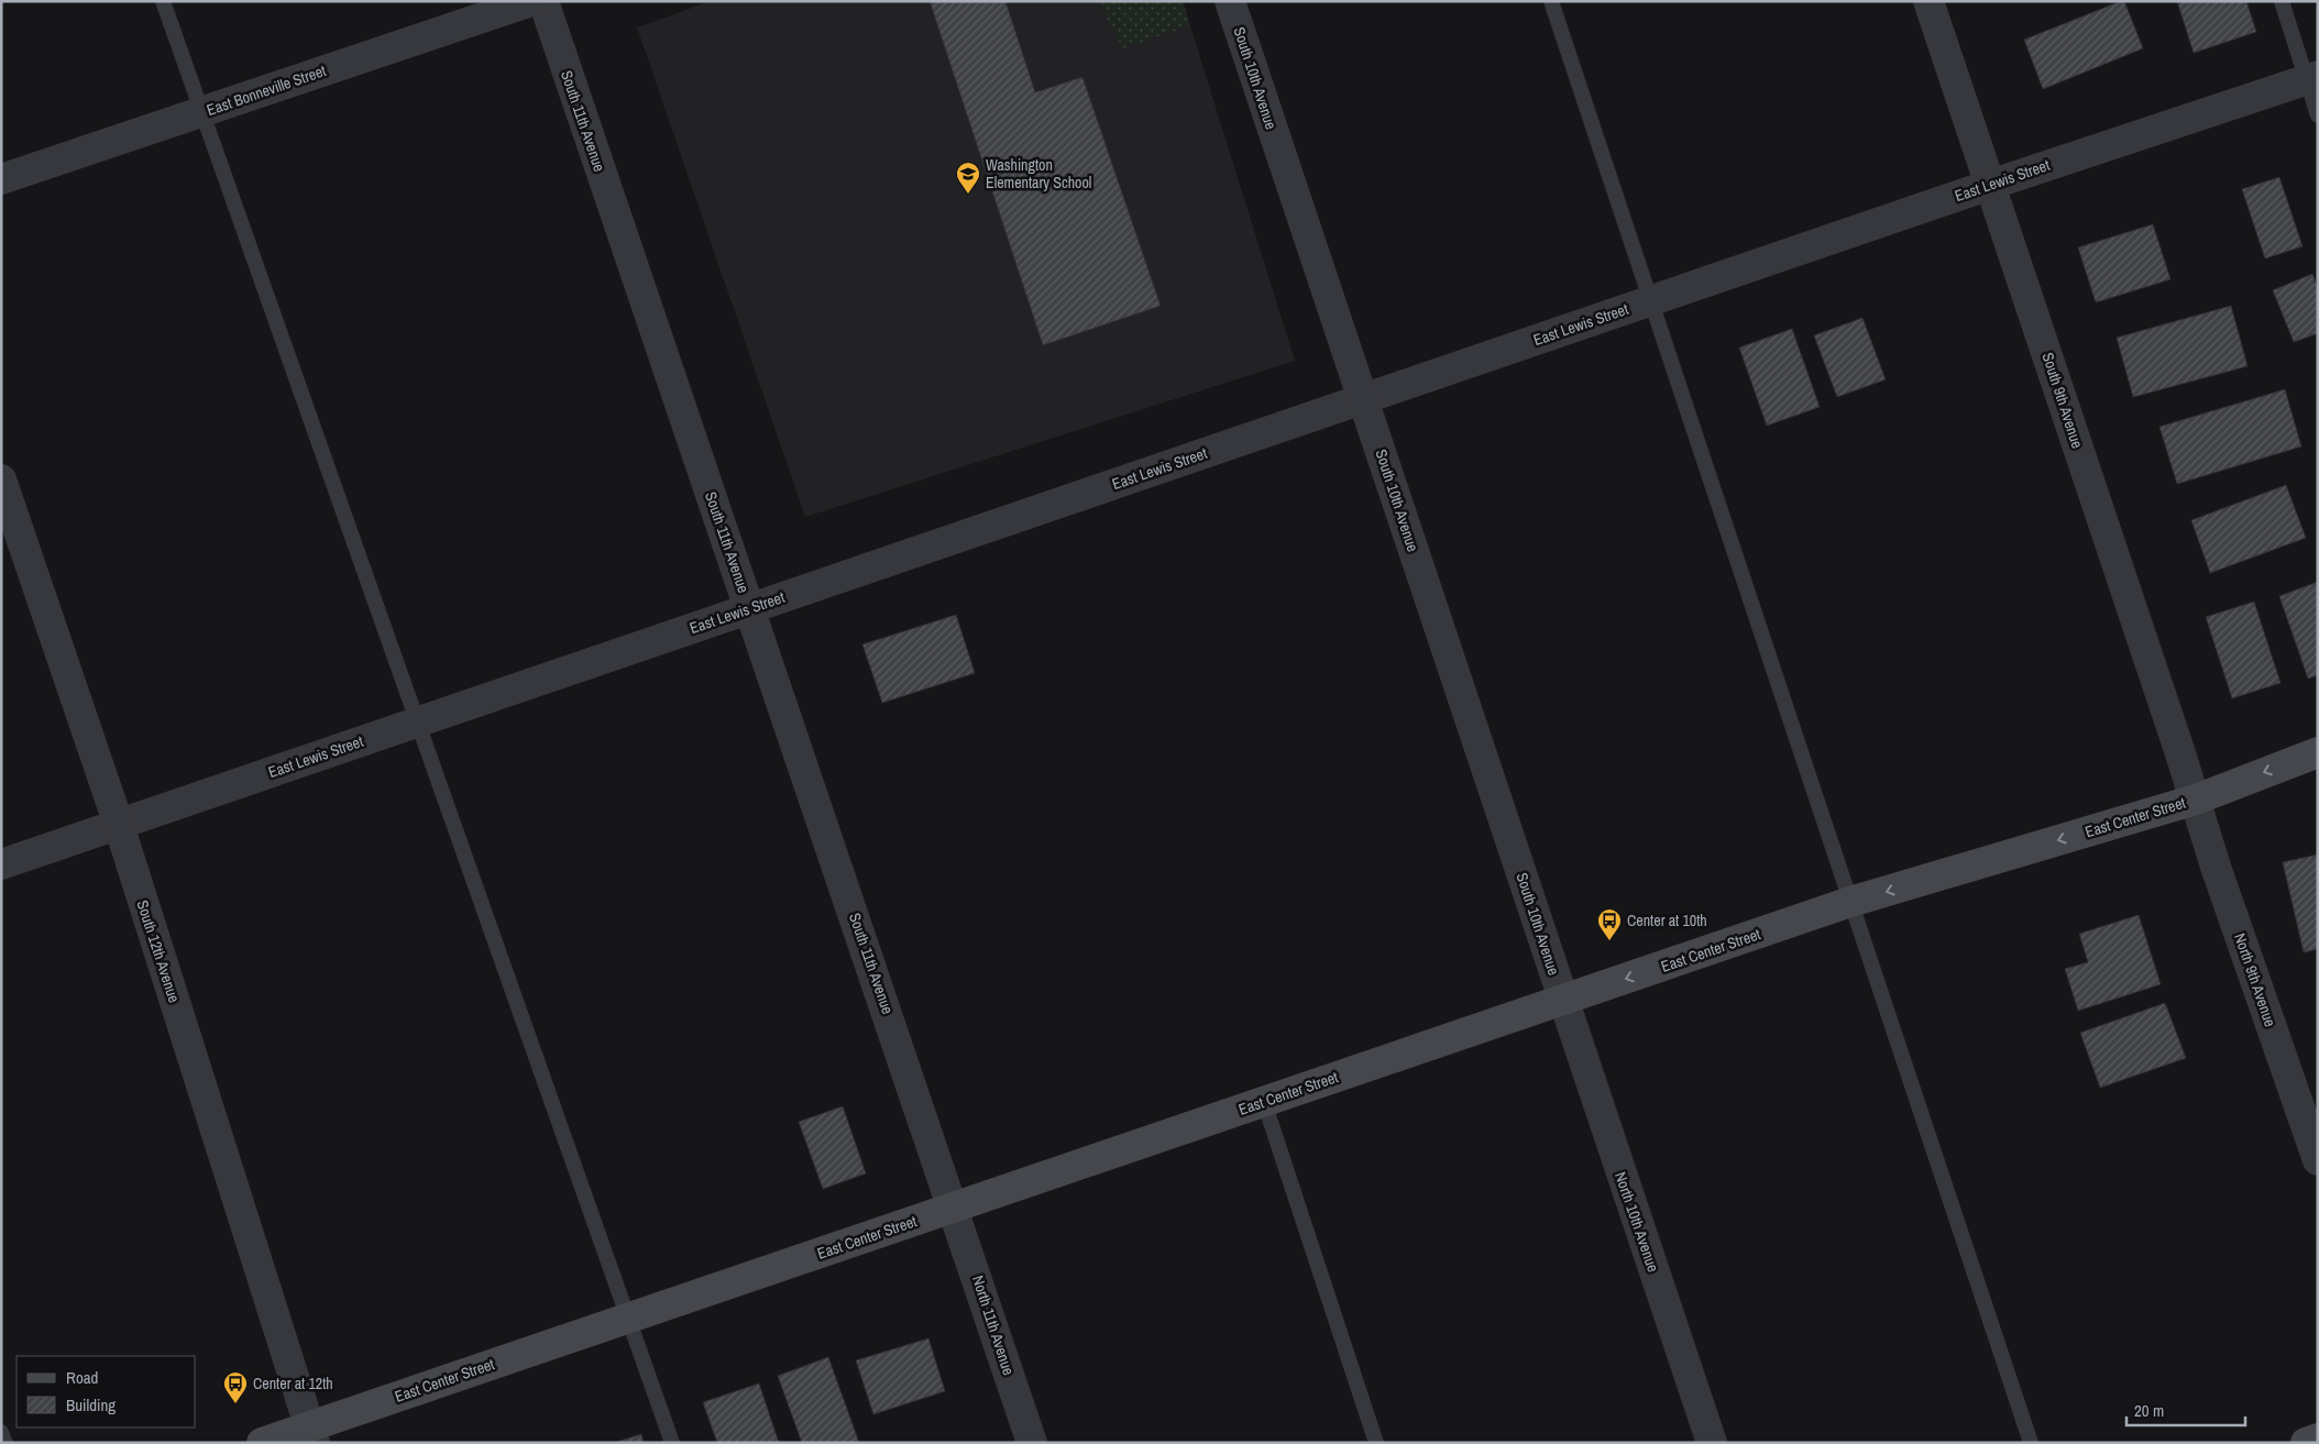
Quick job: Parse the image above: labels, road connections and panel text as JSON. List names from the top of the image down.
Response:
{
  "streets": {
    "main road": ["East Center Street"],
    "street": [
      "South 10th Avenue",
      "East Bonneville Street",
      "South 11th Avenue",
      "East Lewis Street",
      "South 9th Avenue",
      "South 12th Avenue",
      "North 9th Avenue",
      "North 10th Avenue",
      "North 11th Avenue"
    ]
  },
  "crossings": [
    ["South 10th Avenue", "East Lewis Street"],
    ["South 10th Avenue", "East Center Street"],
    ["South 10th Avenue", "North 10th Avenue"],
    ["South 11th Avenue", "East Lewis Street"],
    ["South 11th Avenue", "East Center Street"],
    ["South 11th Avenue", "North 11th Avenue"],
    ["East Lewis Street", "South 9th Avenue"],
    ["East Lewis Street", "South 12th Avenue"],
    ["South 9th Avenue", "East Center Street"],
    ["South 9th Avenue", "North 9th Avenue"],
    ["East Center Street", "South 12th Avenue"],
    ["East Center Street", "North 9th Avenue"],
    ["East Center Street", "North 10th Avenue"],
    ["East Center Street", "North 11th Avenue"]
  ],
  "one_way": ["East Center Street"],
  "places": {
    "school or university": ["Washington Elementary School"],
    "bus stop": ["Center at 10th", "Center at 12th"]
  },
  "legend": ["Road", "Building"],
  "scale_bar": "20 m"
}
